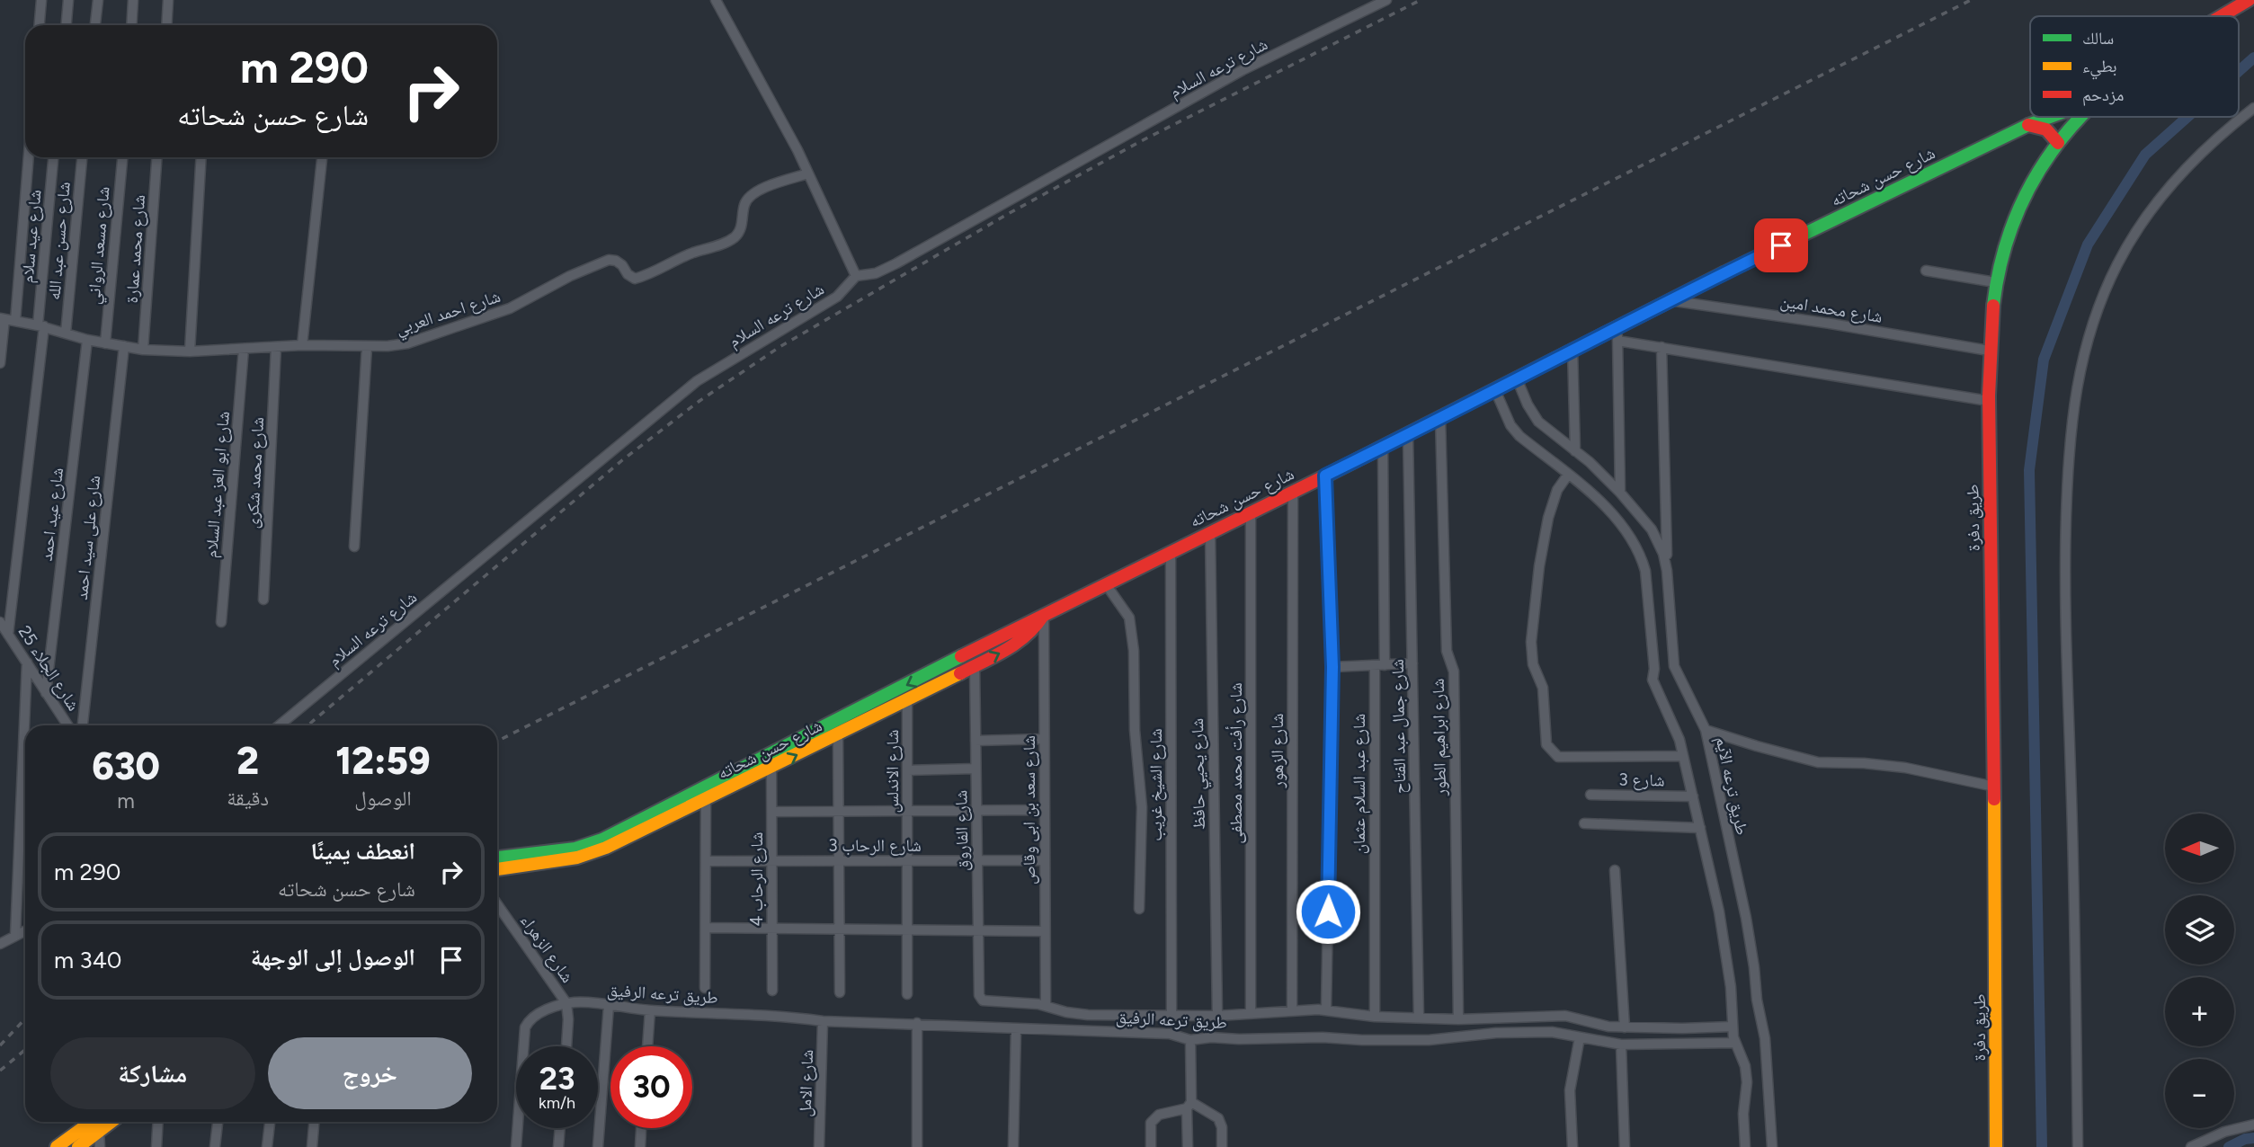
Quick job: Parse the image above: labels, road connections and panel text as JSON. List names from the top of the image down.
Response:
{
  "streets": {
    "main road": ["شارع حسن شحاته", "طريق دفرة"],
    "street": [
      "شارع ترعه السلام",
      "شارع عيد سلام",
      "شارع حسن عبد الله",
      "شارع مسعد الرواني",
      "شارع محمد عمارة",
      "شارع محمد امين",
      "شارع احمد العربي",
      "شارع محمد شكرى",
      "شارع ابو العز عبد السلام",
      "شارع عيد احمد",
      "شارع على سيد احمد",
      "شارع الجلاء 25",
      "شارع جمال عبد الفتاح",
      "شارع ابراهيم الطور",
      "شارع الزهور",
      "شارع رأفت محمد مصطفى",
      "شارع الاندلس",
      "شارع يحيي حافظ",
      "شارع 3",
      "شارع عبد السلام عثمان",
      "شارع الشيخ غريب",
      "طريق ترعه الآيم",
      "شارع سعد بن ابى وقاص",
      "شارع الفاروق",
      "شارع الرحاب 3",
      "شارع الرحاب 4",
      "شارع الزهراء",
      "طريق ترعه الرفيق",
      "شارع الامل"
    ]
  },
  "crossings": [
    ["شارع حسن شحاته", "شارع محمد امين"],
    ["شارع حسن شحاته", "شارع جمال عبد الفتاح"],
    ["شارع حسن شحاته", "شارع ابراهيم الطور"],
    ["شارع حسن شحاته", "شارع الزهور"],
    ["شارع حسن شحاته", "شارع رأفت محمد مصطفى"],
    ["شارع حسن شحاته", "شارع الاندلس"],
    ["شارع حسن شحاته", "شارع يحيي حافظ"],
    ["شارع حسن شحاته", "شارع الشيخ غريب"],
    ["شارع حسن شحاته", "طريق ترعه الآيم"],
    ["شارع حسن شحاته", "شارع سعد بن ابى وقاص"],
    ["شارع حسن شحاته", "شارع الفاروق"],
    ["شارع حسن شحاته", "شارع الرحاب 4"],
    ["شارع عيد سلام", "شارع احمد العربي"],
    ["شارع عيد سلام", "شارع الجلاء 25"],
    ["شارع حسن عبد الله", "شارع احمد العربي"],
    ["شارع مسعد الرواني", "شارع احمد العربي"],
    ["شارع محمد عمارة", "شارع احمد العربي"],
    ["شارع محمد امين", "طريق دفرة"],
    ["شارع احمد العربي", "شارع محمد شكرى"],
    ["شارع احمد العربي", "شارع ابو العز عبد السلام"],
    ["شارع احمد العربي", "شارع عيد احمد"],
    ["شارع احمد العربي", "شارع على سيد احمد"],
    ["شارع عيد احمد", "شارع الجلاء 25"],
    ["شارع جمال عبد الفتاح", "طريق ترعه الرفيق"],
    ["شارع ابراهيم الطور", "طريق ترعه الرفيق"],
    ["شارع الزهور", "طريق ترعه الرفيق"],
    ["شارع رأفت محمد مصطفى", "طريق ترعه الرفيق"],
    ["شارع الاندلس", "شارع الرحاب 3"],
    ["شارع يحيي حافظ", "طريق ترعه الرفيق"],
    ["شارع عبد السلام عثمان", "طريق ترعه الرفيق"],
    ["شارع الشيخ غريب", "طريق ترعه الرفيق"],
    ["شارع سعد بن ابى وقاص", "شارع الرحاب 3"],
    ["شارع سعد بن ابى وقاص", "طريق ترعه الرفيق"],
    ["شارع الفاروق", "شارع الرحاب 3"],
    ["شارع الفاروق", "طريق ترعه الرفيق"],
    ["شارع الرحاب 3", "شارع الرحاب 4"],
    ["شارع الزهراء", "طريق ترعه الرفيق"],
    ["طريق ترعه الرفيق", "شارع الامل"]
  ],
  "legend": ["سالك", "بطيء", "مزدحم"],
  "north": "left",
  "page": {
    "turn": ["290 m", "شارع حسن شحاته"],
    "eta": [
      "12:59",
      "الوصول",
      "2",
      "دقيقة",
      "630",
      "m"
    ],
    "map_buttons": ["+", "−"],
    "list": [
      {
        "name": "انعطف يمينًا",
        "note": "شارع حسن شحاته",
        "value": "290 m"
      },
      {
        "name": "الوصول إلى الوجهة",
        "value": "340 m"
      }
    ],
    "buttons": ["خروج", "مشاركة"],
    "speed": "23 km/h",
    "limit": "30"
  }
}
